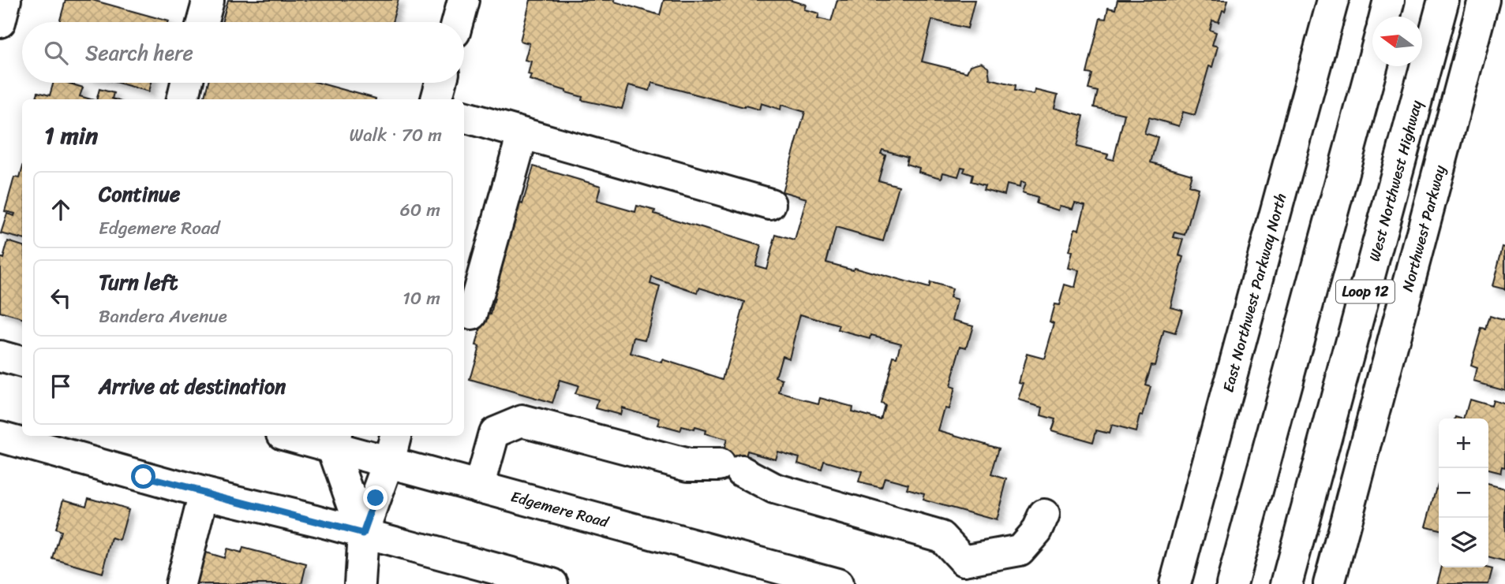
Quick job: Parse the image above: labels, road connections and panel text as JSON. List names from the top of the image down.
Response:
{
  "streets": {
    "street": [
      "West Northwest Highway",
      "Northwest Parkway",
      "Loop 12",
      "East Northwest Parkway North",
      "Edgemere Road"
    ]
  },
  "north": "left",
  "page": {
    "search": "Search here",
    "heading": ["1 min", "Walk · 70 m"],
    "list": [
      ["Continue", "Edgemere Road", "60 m"],
      ["Turn left", "Bandera Avenue", "10 m"],
      "Arrive at destination"
    ],
    "map_buttons": ["+", "−"]
  }
}
